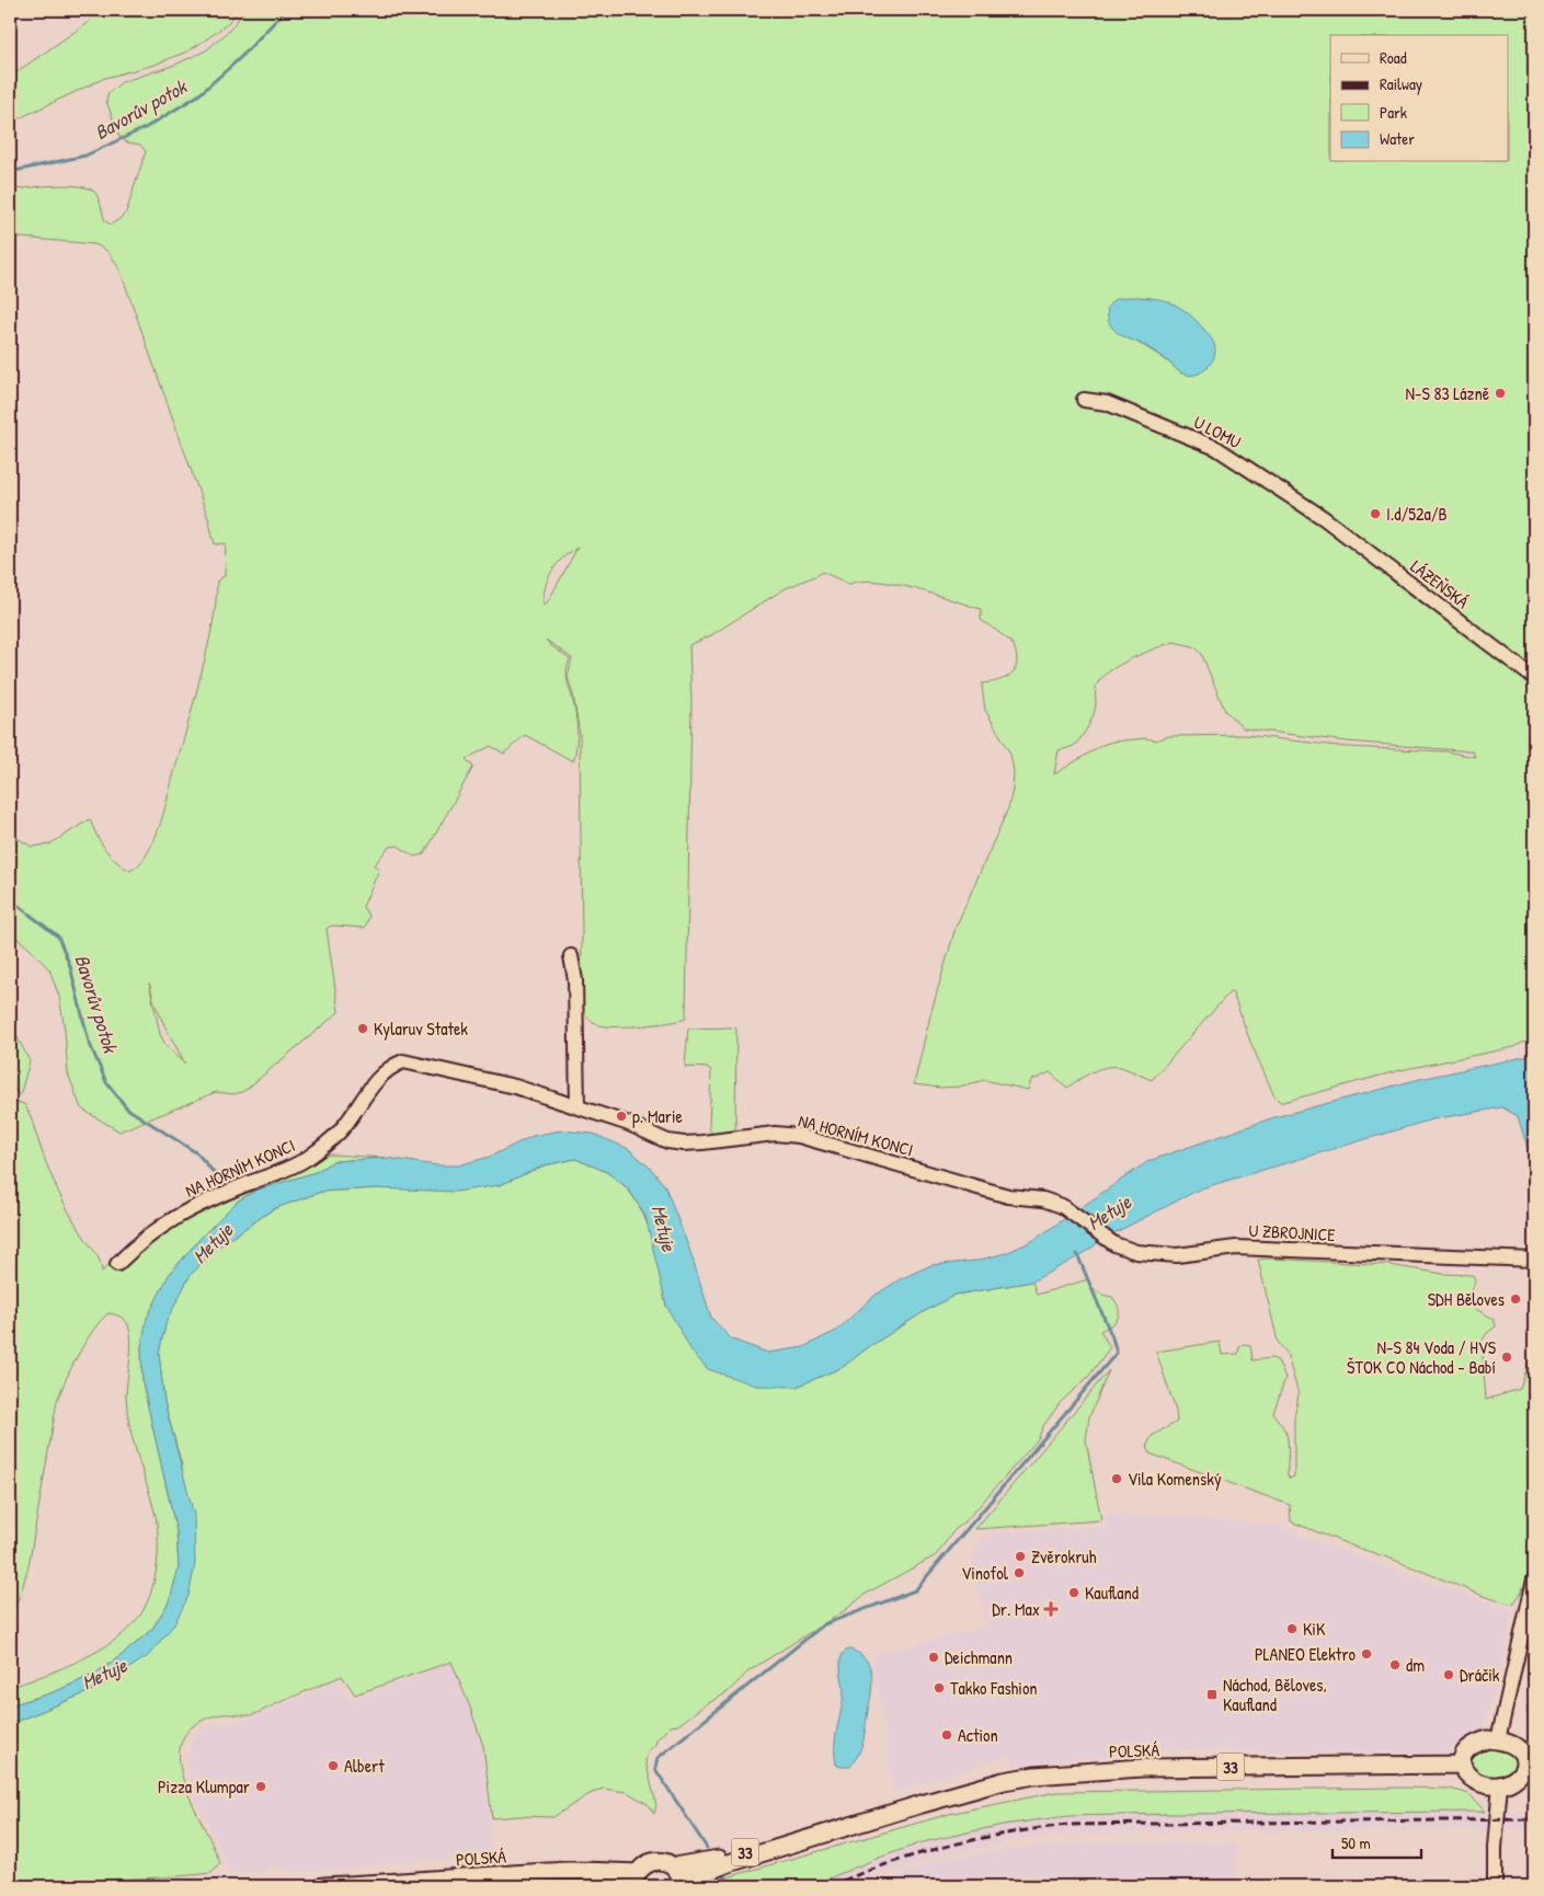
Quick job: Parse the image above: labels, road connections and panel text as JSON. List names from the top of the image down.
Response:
{
  "streets": {
    "main road": ["POLSKÁ", "33"],
    "street": [
      "U LOMU",
      "LÁZEŇSKÁ",
      "NA HORNÍM KONCI",
      "U ZBROJNICE"
    ]
  },
  "crossings": [
    ["U LOMU", "LÁZEŇSKÁ"],
    ["NA HORNÍM KONCI", "U ZBROJNICE"]
  ],
  "water": ["Bavorův potok", "Metuje"],
  "places": {
    "other": [
      "N-S 83 Lázně",
      "I.d/52a/B",
      "Kylaruv Statek",
      "p. Marie",
      "SDH Běloves",
      "N-S 84 Voda / HVS ŠTOK CO Náchod - Babí",
      "Vila Komenský",
      "Zvěrokruh",
      "Vinofol",
      "Kaufland",
      "KiK",
      "PLANEO Elektro",
      "Deichmann",
      "dm",
      "Dráčik",
      "Takko Fashion",
      "Action",
      "Albert",
      "Pizza Klumpar"
    ],
    "health": ["Dr. Max"],
    "transit": ["Náchod, Běloves, Kaufland"]
  },
  "legend": [
    "Road",
    "Railway",
    "Park",
    "Water"
  ],
  "scale_bar": "50 m"
}
